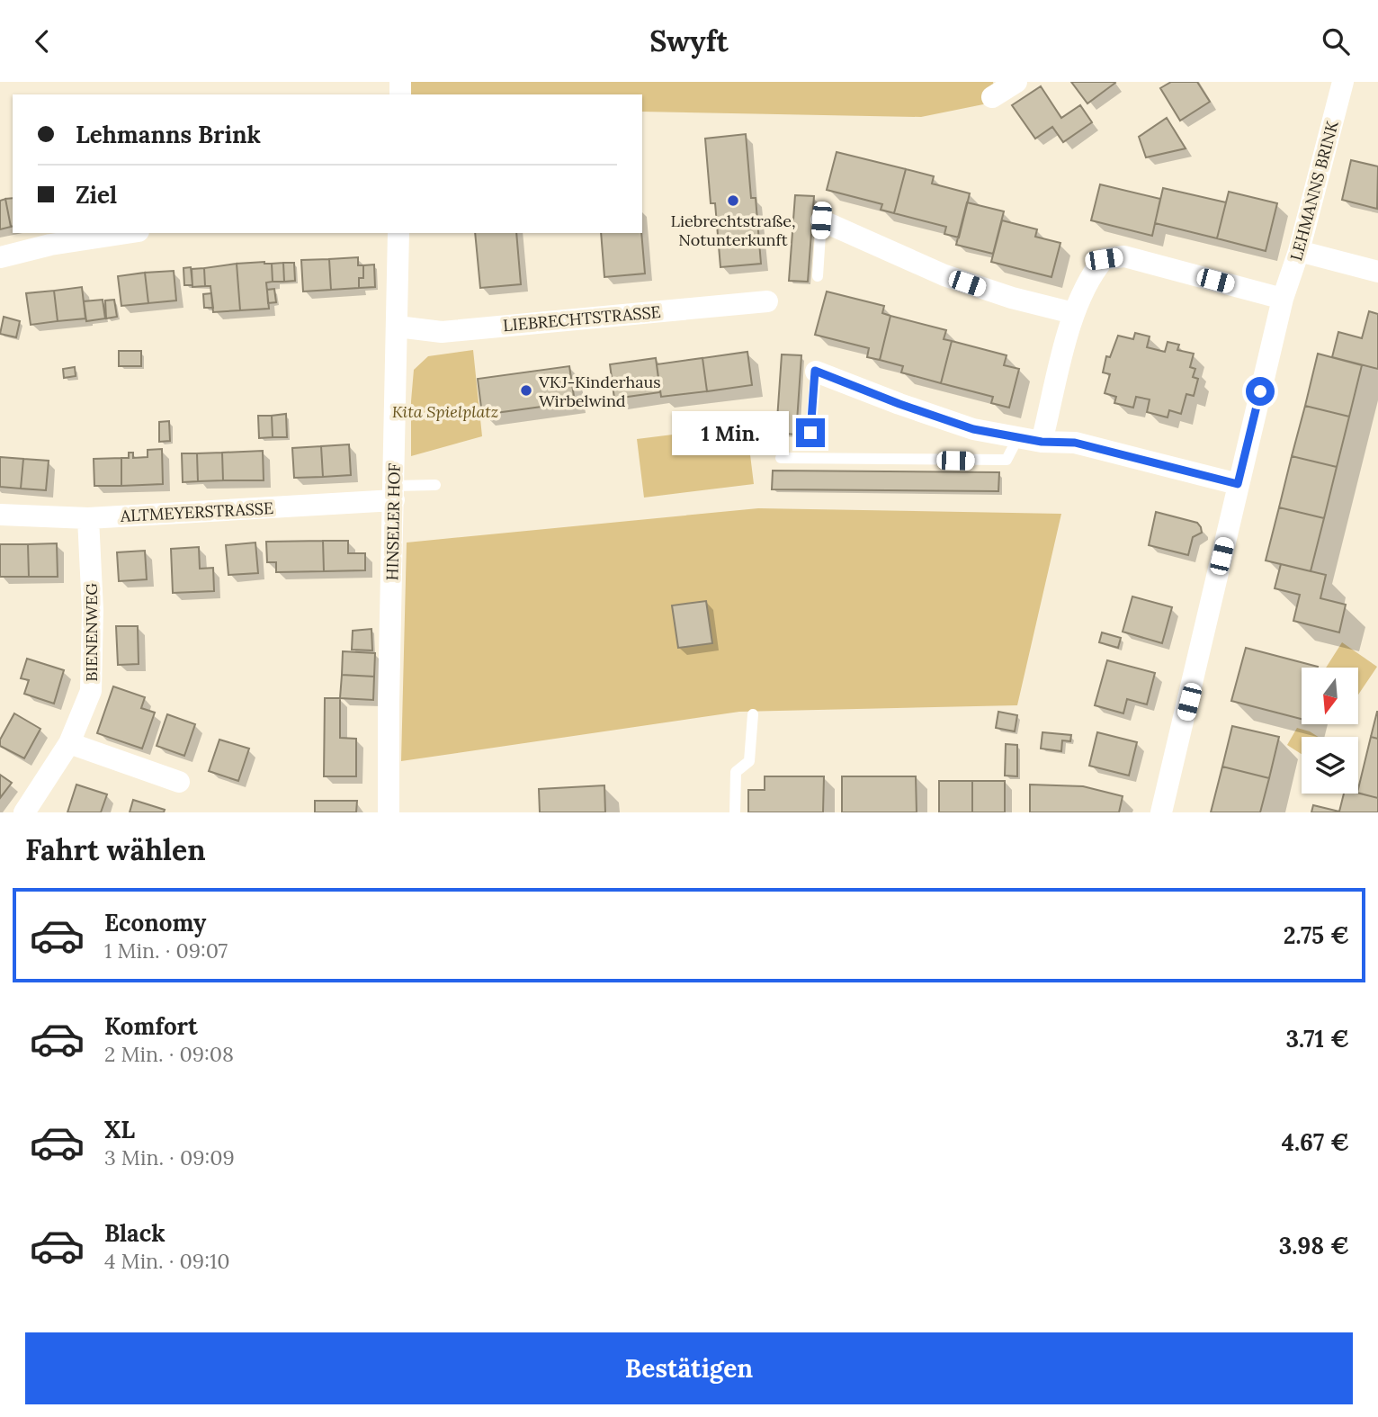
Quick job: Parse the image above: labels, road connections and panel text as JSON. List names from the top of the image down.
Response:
{
  "streets": {
    "street": [
      "LEHMANNS BRINK",
      "LIEBRECHTSTRASSE",
      "ALTMEYERSTRASSE",
      "HINSELER HOF",
      "BIENENWEG"
    ]
  },
  "crossings": [
    ["LIEBRECHTSTRASSE", "HINSELER HOF"],
    ["ALTMEYERSTRASSE", "HINSELER HOF"],
    ["ALTMEYERSTRASSE", "BIENENWEG"]
  ],
  "parks": ["Kita Spielplatz"],
  "places": ["Liebrechtstraße, Notunterkunft", "VKJ-Kinderhaus Wirbelwind"],
  "north": "bottom",
  "page": {
    "header": "Swyft",
    "banner": ["Lehmanns Brink", "Ziel"],
    "bubble": "1 Min.",
    "heading": "Fahrt wählen",
    "list": [
      {
        "name": "Economy",
        "note": "1 Min. · 09:07",
        "value": "2.75 €"
      },
      {
        "name": "Komfort",
        "note": "2 Min. · 09:08",
        "value": "3.71 €"
      },
      {
        "name": "XL",
        "note": "3 Min. · 09:09",
        "value": "4.67 €"
      },
      {
        "name": "Black",
        "note": "4 Min. · 09:10",
        "value": "3.98 €"
      }
    ],
    "buttons": "Bestätigen"
  }
}
